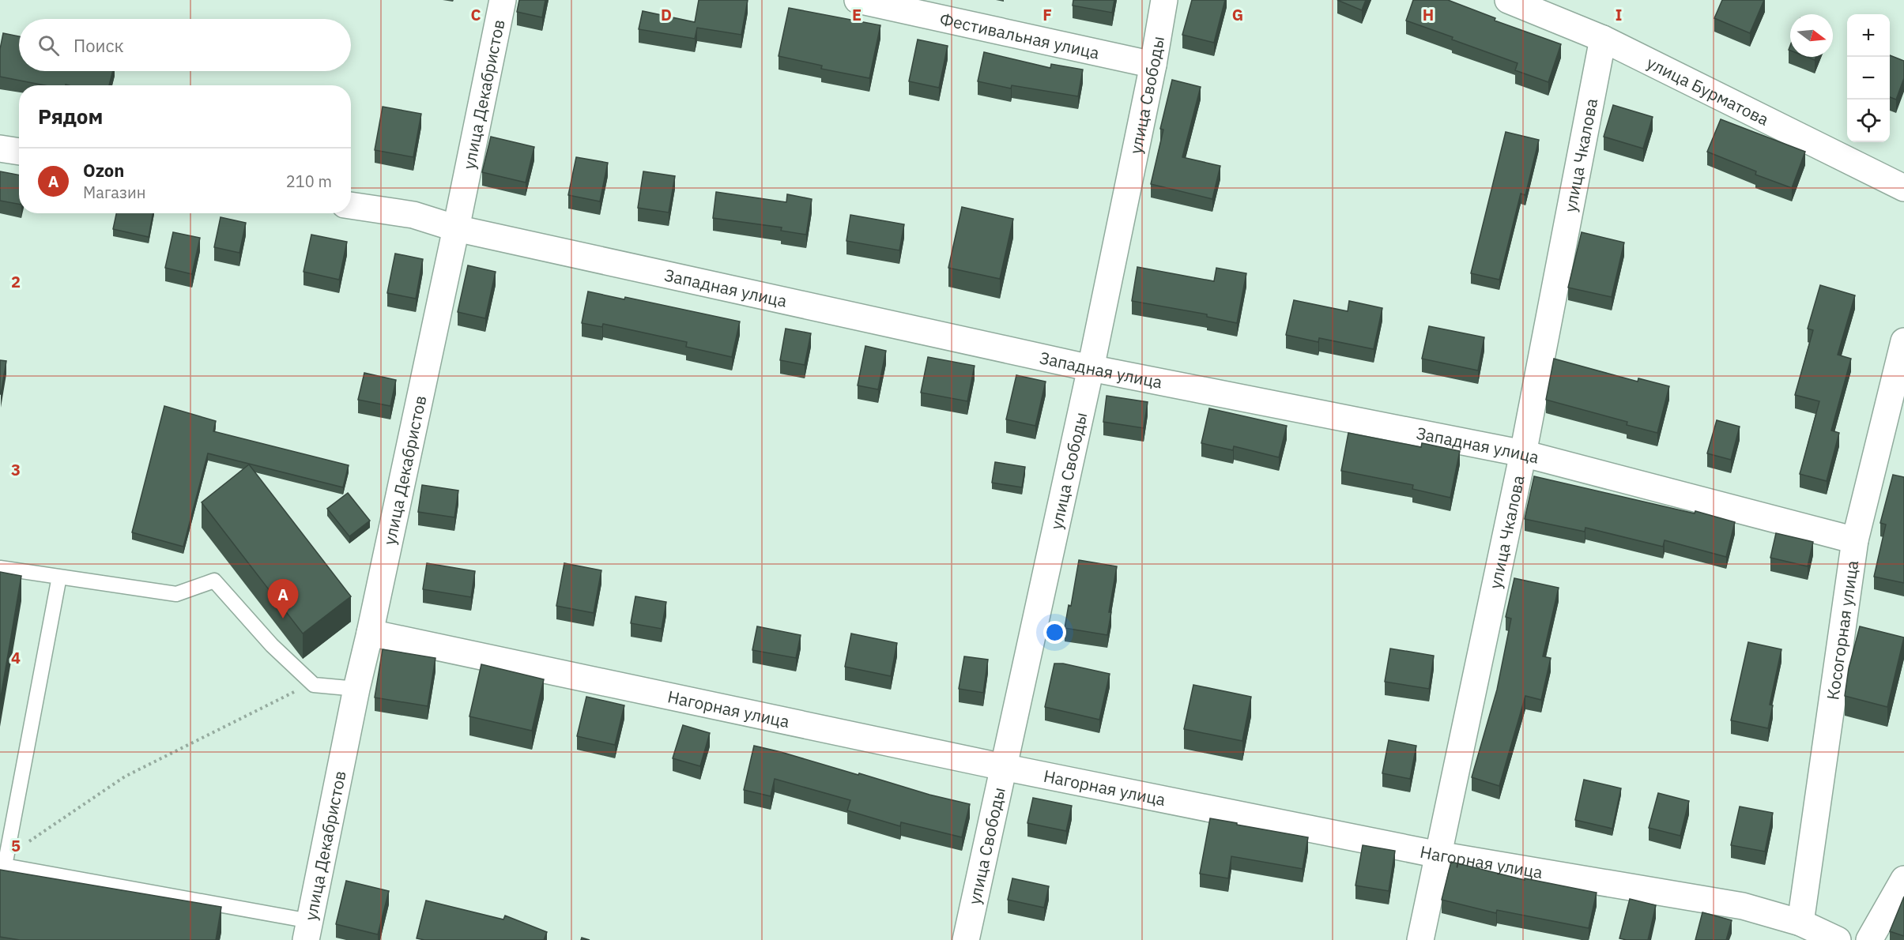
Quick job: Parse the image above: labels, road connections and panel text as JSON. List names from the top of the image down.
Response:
{
  "streets": {
    "street": [
      "Фестивальная улица",
      "улица Бурматова",
      "улица Декабристов",
      "улица Свободы",
      "улица Чкалова",
      "Западная улица",
      "Косогорная улица",
      "Нагорная улица"
    ]
  },
  "crossings": [
    ["Фестивальная улица", "улица Свободы"],
    ["улица Бурматова", "улица Чкалова"],
    ["улица Декабристов", "Западная улица"],
    ["улица Декабристов", "Нагорная улица"],
    ["улица Свободы", "Западная улица"],
    ["улица Свободы", "Нагорная улица"],
    ["улица Чкалова", "Западная улица"],
    ["улица Чкалова", "Нагорная улица"],
    ["Западная улица", "Косогорная улица"],
    ["Косогорная улица", "Нагорная улица"]
  ],
  "north": "right",
  "page": {
    "map_buttons": ["+", "−"],
    "search": "Поиск",
    "heading": "Рядом",
    "list": [
      {
        "mark": "A",
        "name": "Ozon",
        "note": "Магазин",
        "value": "210 m"
      }
    ],
    "pins": "A"
  },
  "grid": {
    "columns": [
      "C",
      "D",
      "E",
      "F",
      "G",
      "H",
      "I"
    ],
    "rows": [
      "2",
      "3",
      "4",
      "5"
    ]
  }
}
